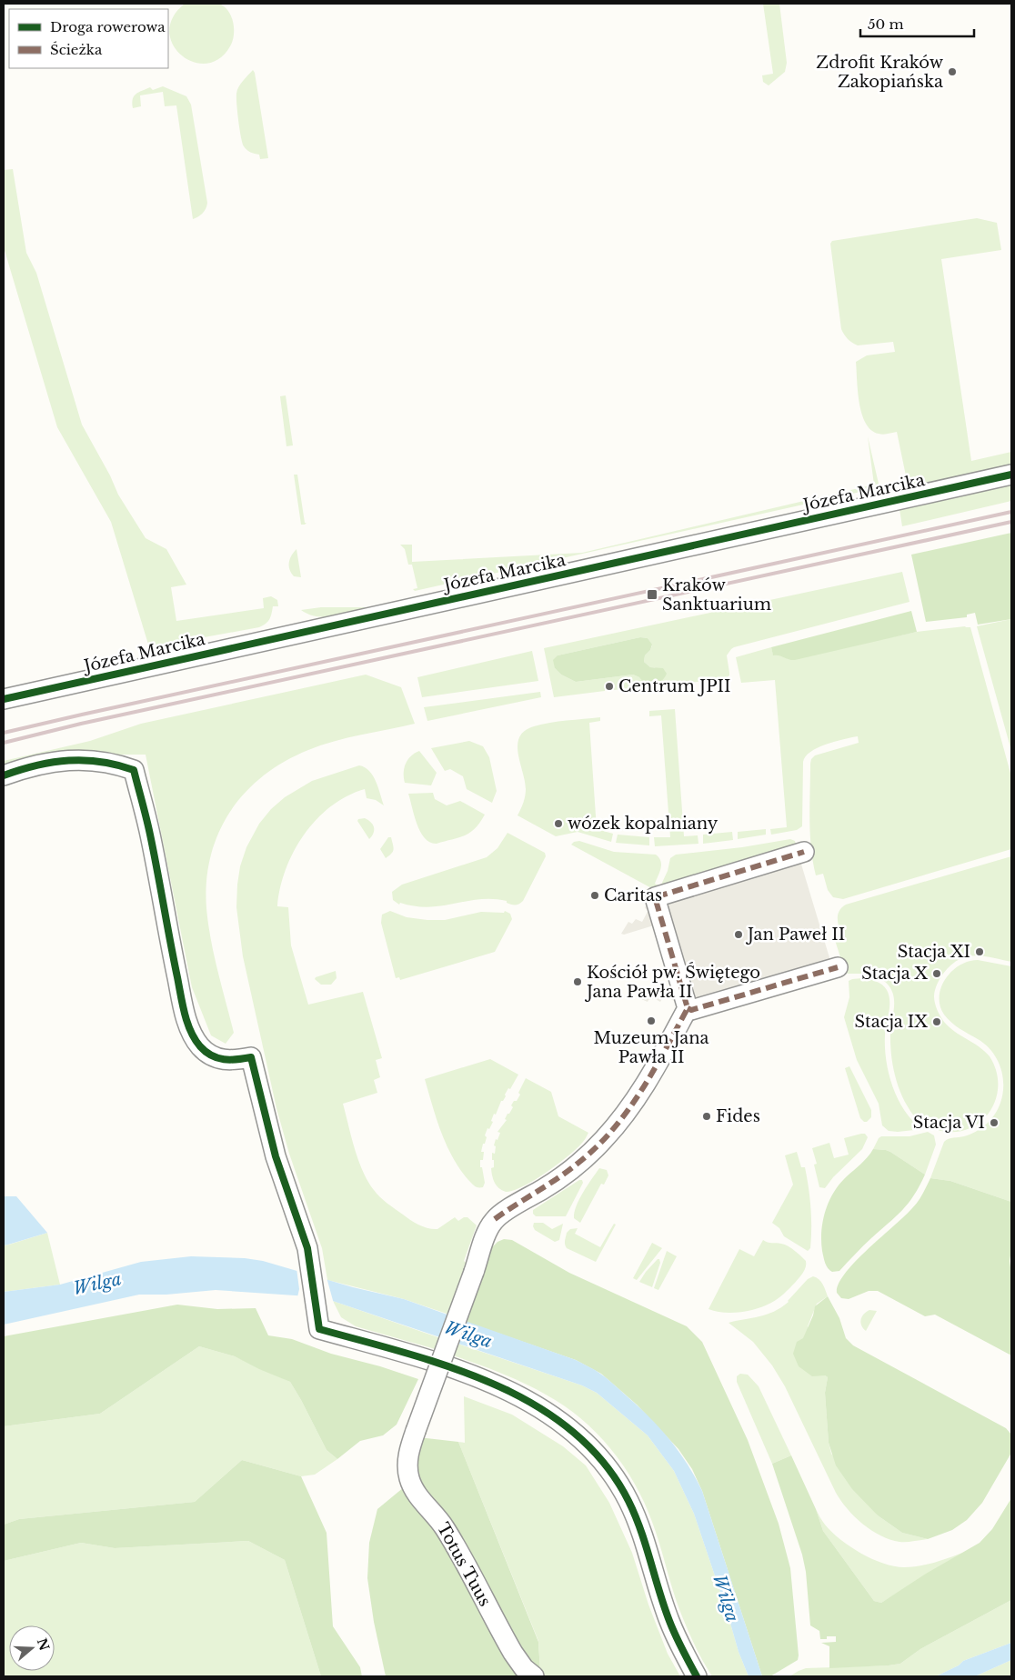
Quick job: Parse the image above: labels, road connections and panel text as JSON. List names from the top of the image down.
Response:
{
  "streets": {
    "street": ["Józefa Marcika", "Totus Tuus"]
  },
  "water": ["Wilga"],
  "places": {
    "other": [
      "Zdrofit Kraków Zakopiańska",
      "Centrum JPII",
      "wózek kopalniany",
      "Caritas",
      "Jan Paweł II",
      "Stacja XI",
      "Stacja X",
      "Kościół pw. Świętego Jana Pawła II",
      "Muzeum Jana Pawła II",
      "Stacja IX",
      "Fides",
      "Stacja VI"
    ],
    "transit": ["Kraków Sanktuarium"]
  },
  "legend": ["Droga rowerowa", "Ścieżka"],
  "scale_bar": "50 m",
  "north": "right"
}
